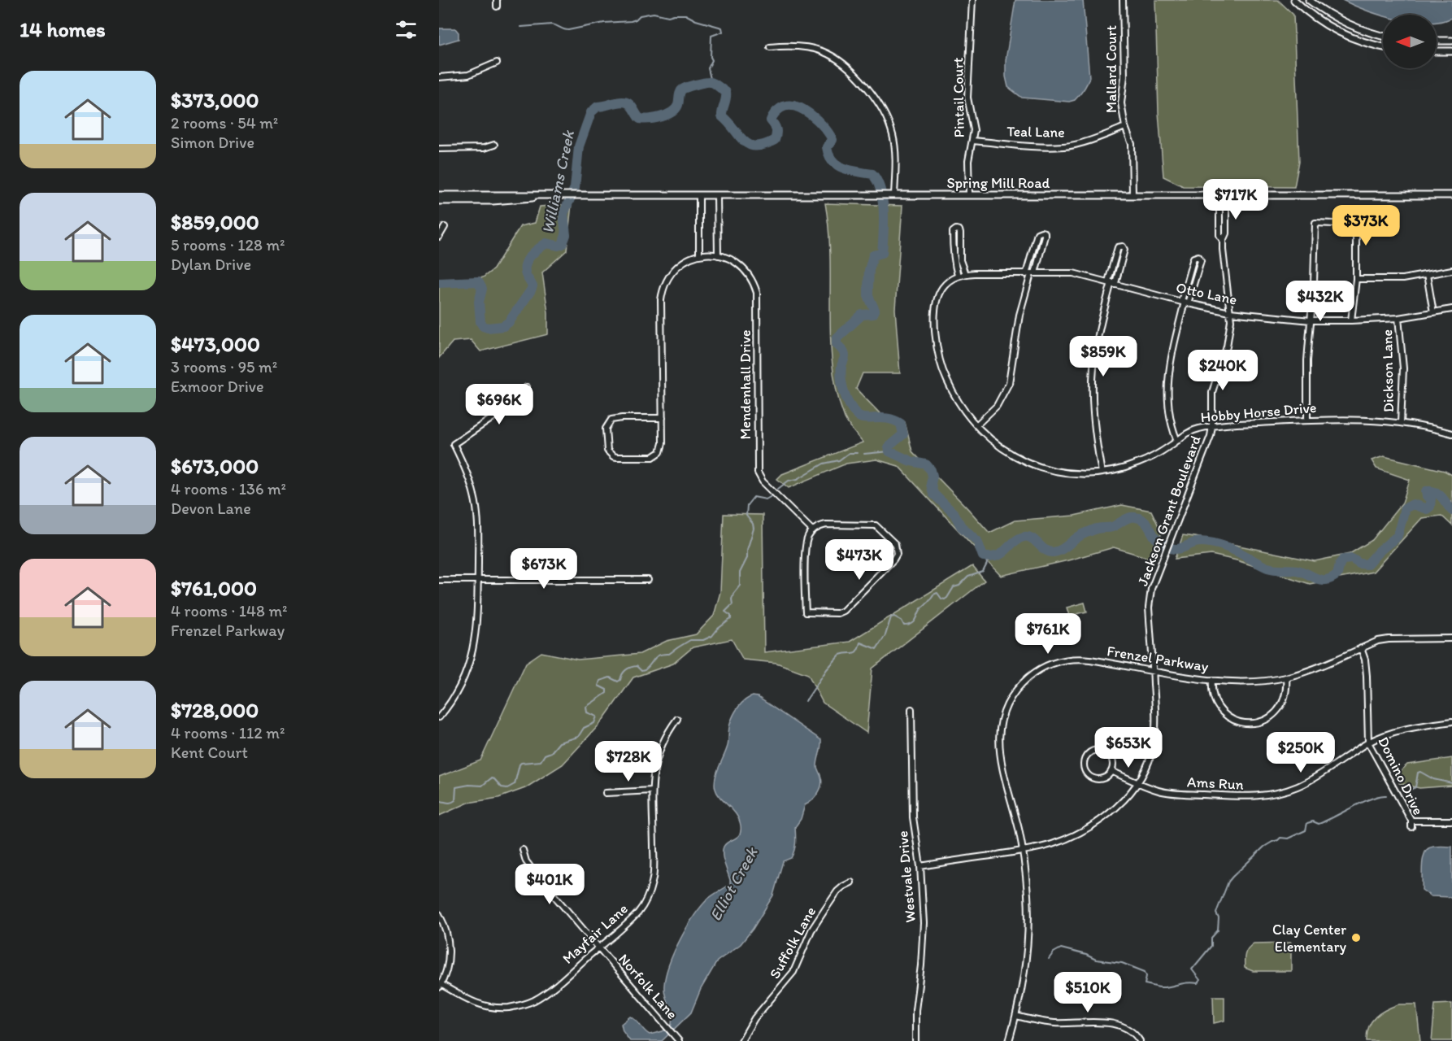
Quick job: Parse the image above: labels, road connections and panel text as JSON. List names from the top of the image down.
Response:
{
  "streets": {
    "street": [
      "Mallard Court",
      "Pintail Court",
      "Teal Lane",
      "Spring Mill Road",
      "Otto Lane",
      "Dickson Lane",
      "Mendenhall Drive",
      "Hobby Horse Drive",
      "Jackson Grant Boulevard",
      "Frenzel Parkway",
      "Domino Drive",
      "Ams Run",
      "Westvale Drive",
      "Mayfair Lane",
      "Suffolk Lane",
      "Norfolk Lane"
    ]
  },
  "crossings": [
    ["Mallard Court", "Teal Lane"],
    ["Mallard Court", "Spring Mill Road"],
    ["Pintail Court", "Teal Lane"],
    ["Pintail Court", "Spring Mill Road"],
    ["Spring Mill Road", "Jackson Grant Boulevard"],
    ["Otto Lane", "Dickson Lane"],
    ["Otto Lane", "Hobby Horse Drive"],
    ["Otto Lane", "Jackson Grant Boulevard"],
    ["Dickson Lane", "Hobby Horse Drive"],
    ["Hobby Horse Drive", "Jackson Grant Boulevard"],
    ["Jackson Grant Boulevard", "Frenzel Parkway"],
    ["Jackson Grant Boulevard", "Ams Run"],
    ["Jackson Grant Boulevard", "Westvale Drive"],
    ["Frenzel Parkway", "Domino Drive"],
    ["Domino Drive", "Ams Run"],
    ["Mayfair Lane", "Norfolk Lane"]
  ],
  "water": ["Williams Creek", "Elliot Creek"],
  "places": ["Clay Center Elementary"],
  "north": "left",
  "page": {
    "heading": "14 homes",
    "list": [
      {
        "name": "$373,000",
        "note": "2 rooms · 54 m² · Simon Drive"
      },
      {
        "name": "$859,000",
        "note": "5 rooms · 128 m² · Dylan Drive"
      },
      {
        "name": "$473,000",
        "note": "3 rooms · 95 m² · Exmoor Drive"
      },
      {
        "name": "$673,000",
        "note": "4 rooms · 136 m² · Devon Lane"
      },
      {
        "name": "$761,000",
        "note": "4 rooms · 148 m² · Frenzel Parkway"
      },
      {
        "name": "$728,000",
        "note": "4 rooms · 112 m² · Kent Court"
      }
    ],
    "price": [
      "$717K",
      "$373K",
      "$432K",
      "$859K",
      "$240K",
      "$696K",
      "$473K",
      "$673K",
      "$761K",
      "$653K",
      "$250K",
      "$728K",
      "$401K",
      "$510K"
    ]
  }
}
